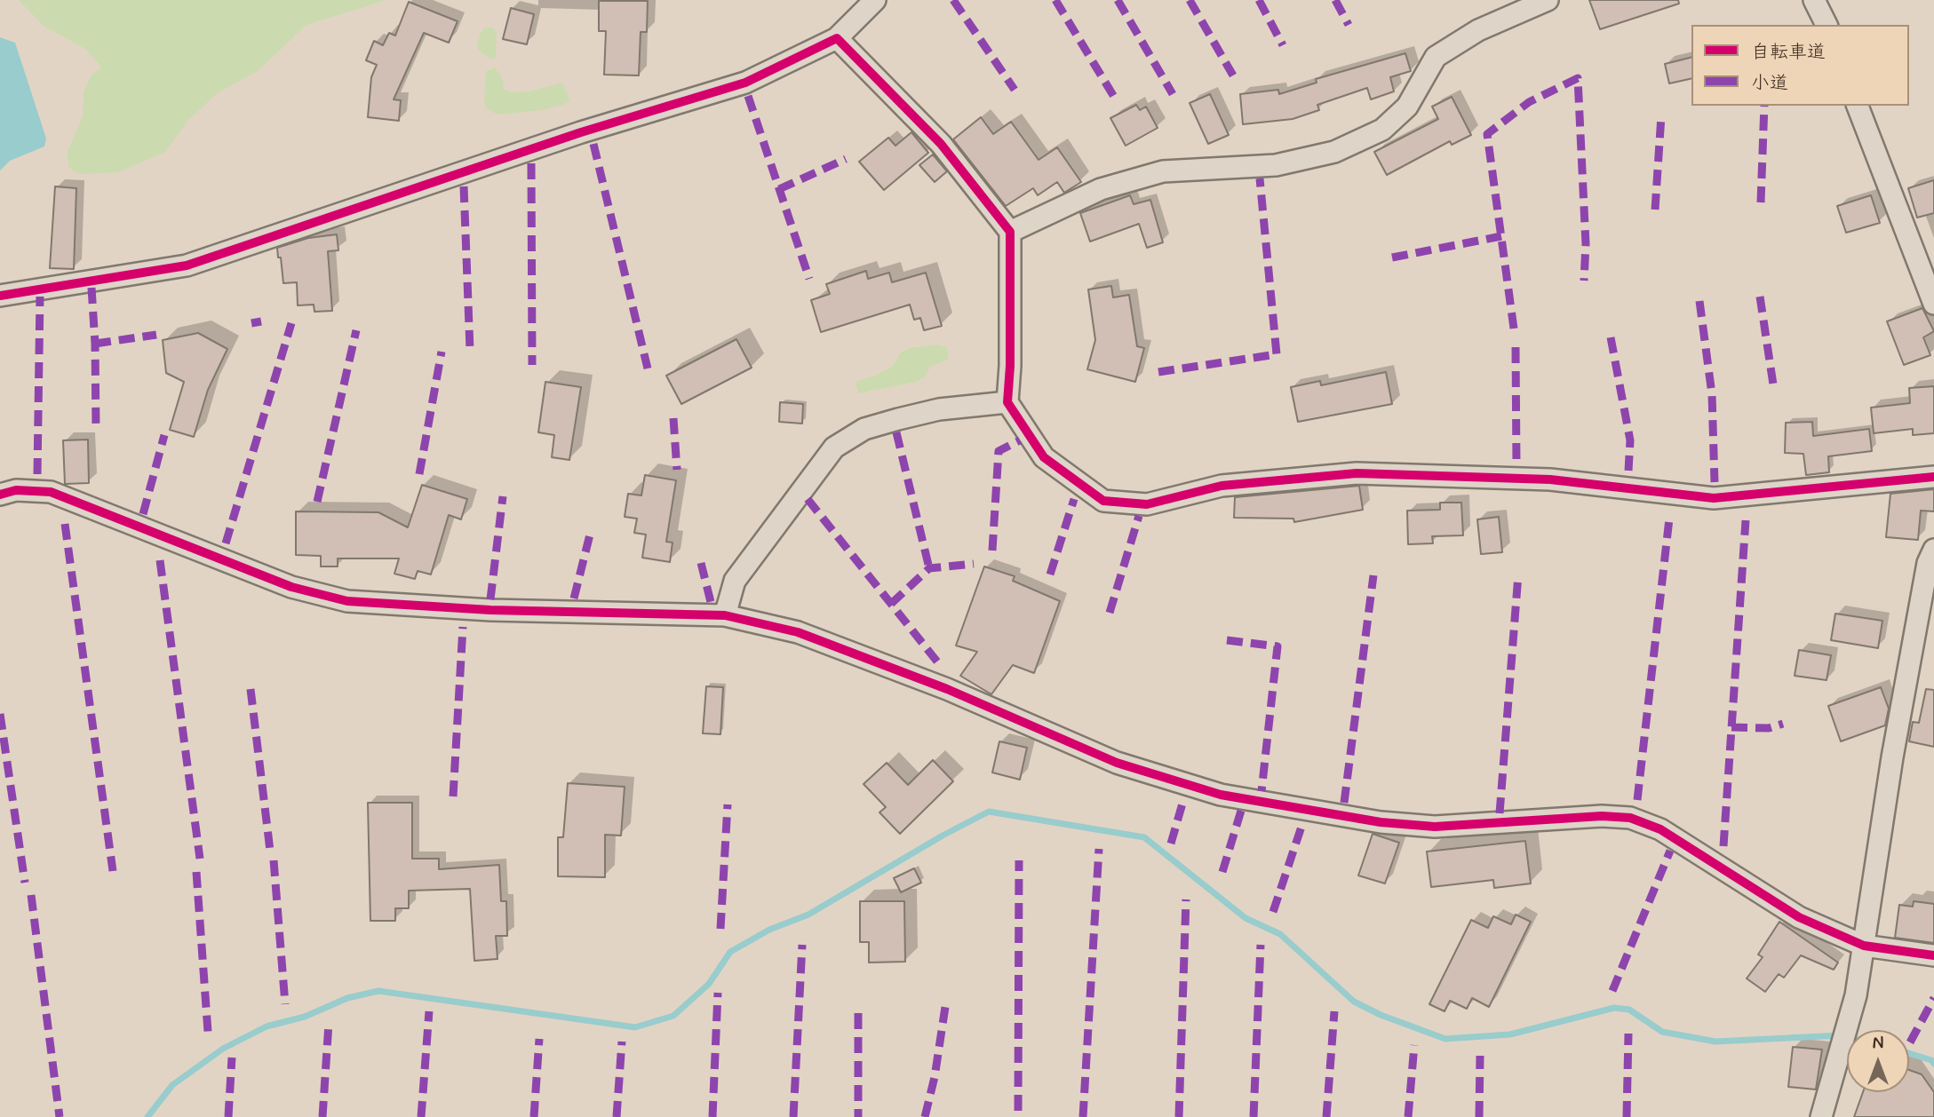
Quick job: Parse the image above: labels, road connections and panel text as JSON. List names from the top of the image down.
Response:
{
  "legend": ["自転車道", "小道"],
  "north": "top"
}
